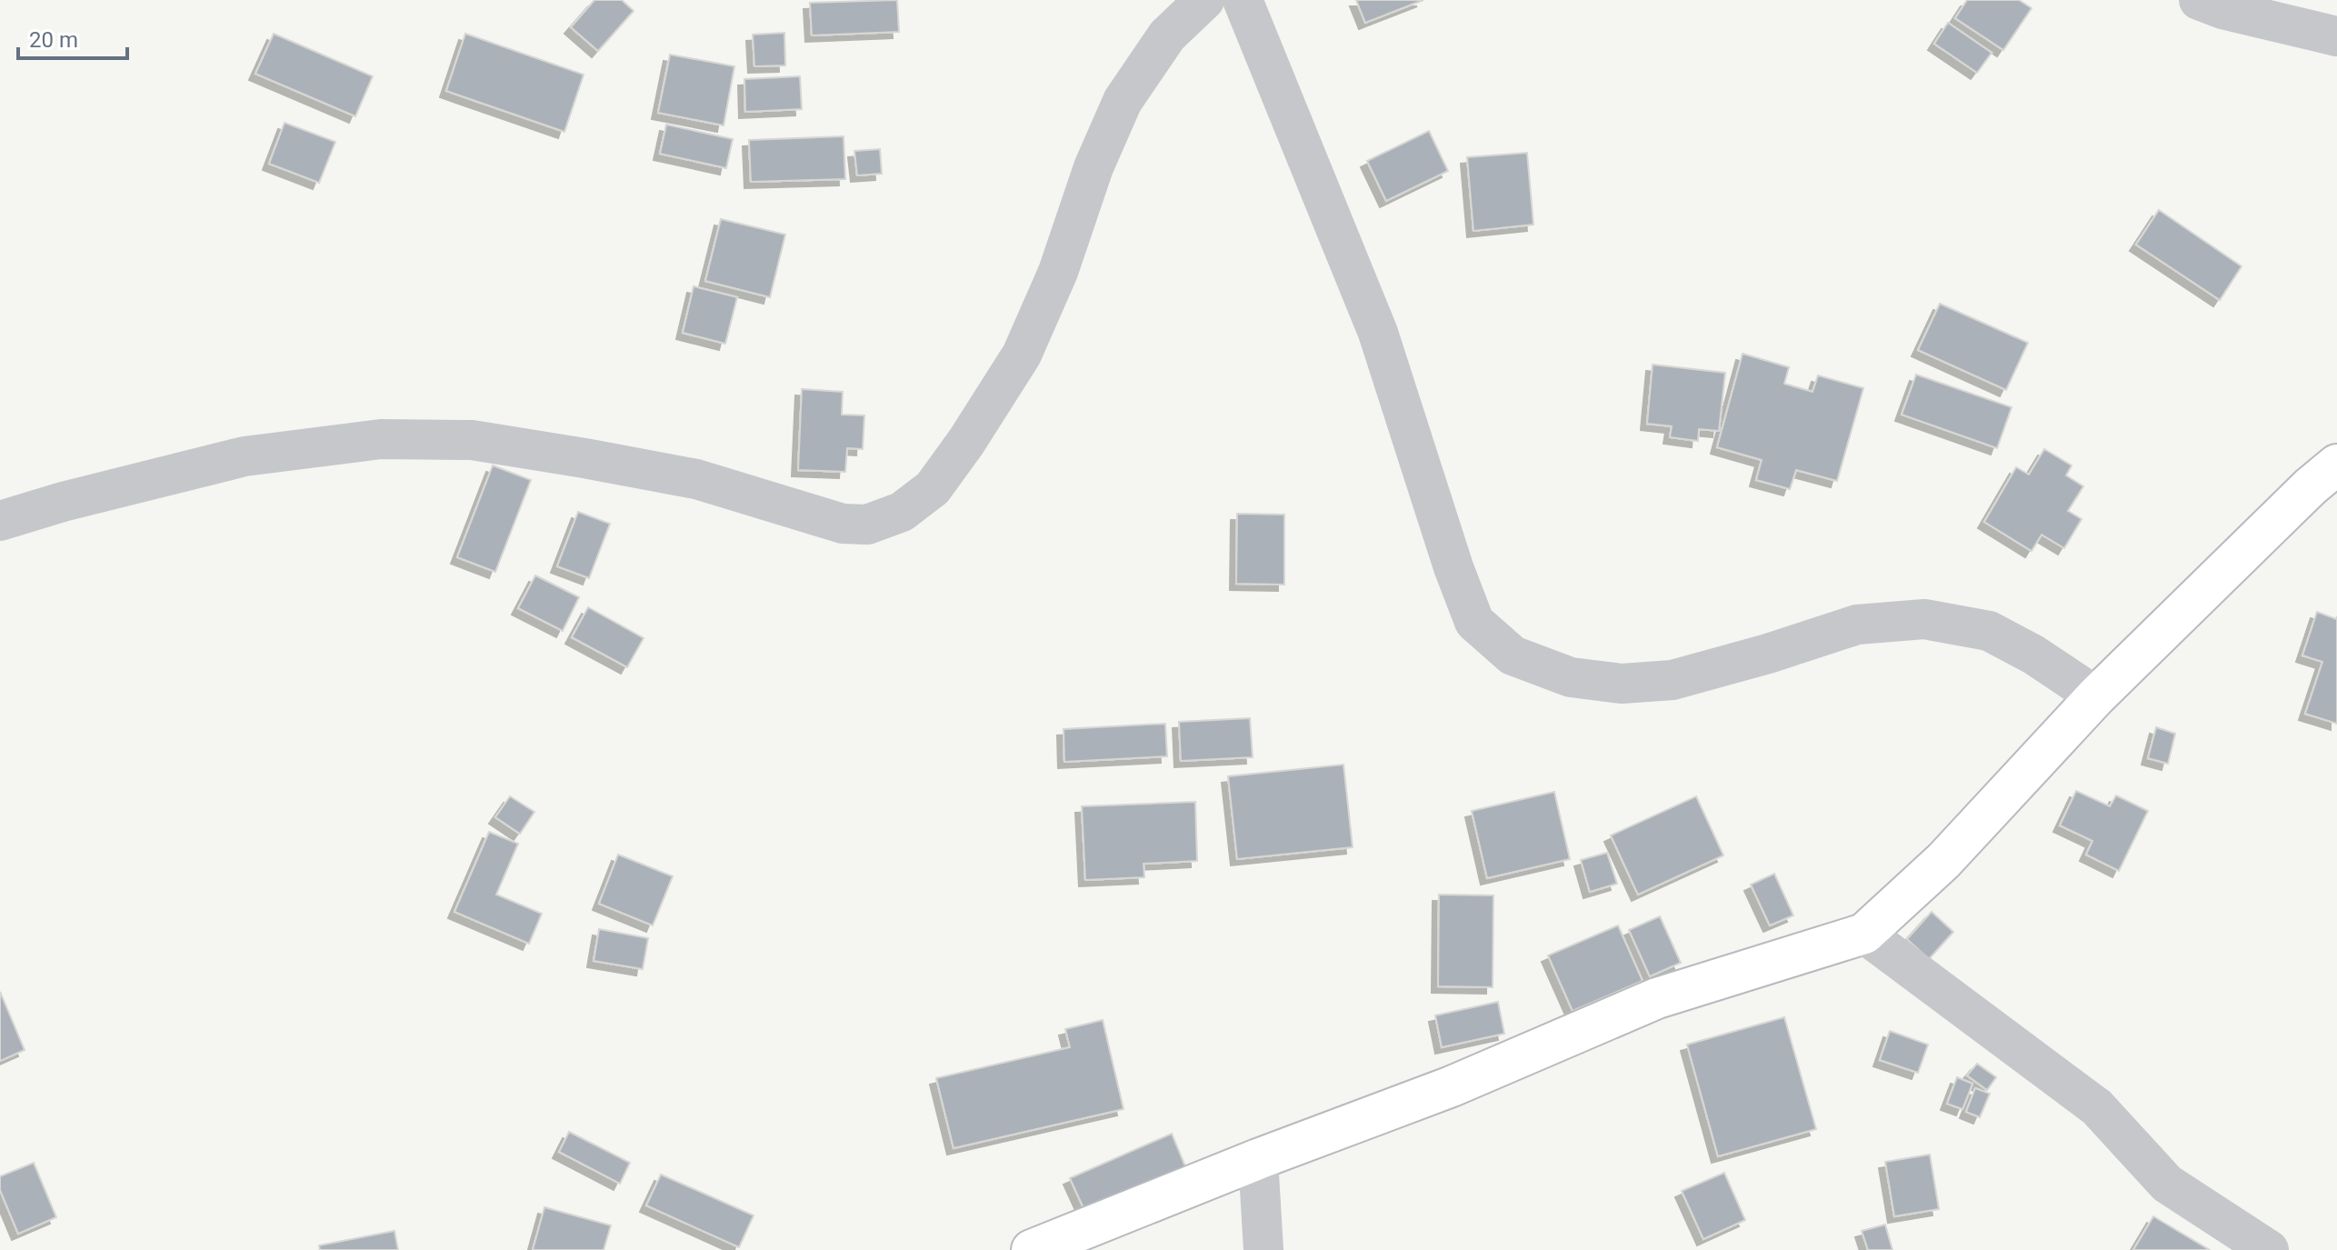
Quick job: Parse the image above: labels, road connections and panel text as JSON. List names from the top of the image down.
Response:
{
  "scale_bar": "20 m"
}
